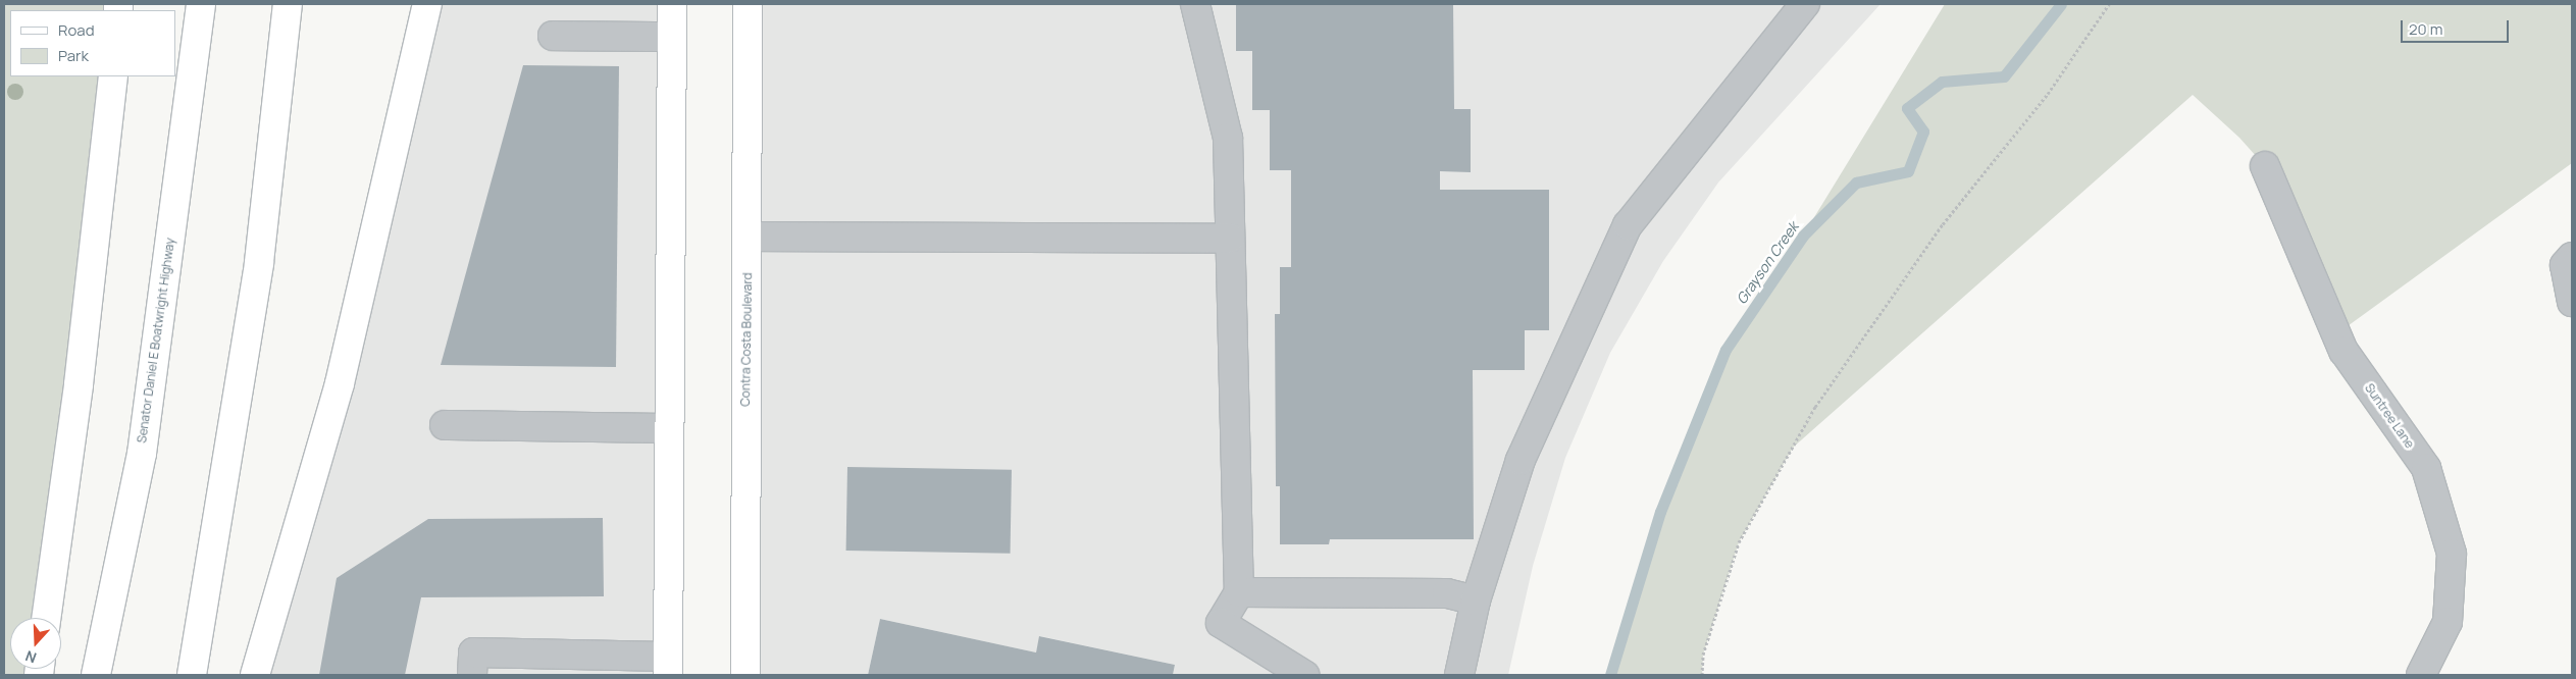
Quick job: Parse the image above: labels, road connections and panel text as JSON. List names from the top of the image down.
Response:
{
  "streets": {
    "main road": ["Contra Costa Boulevard", "Senator Daniel E Boatwright Highway"],
    "street": ["Suntree Lane"]
  },
  "water": ["Grayson Creek"],
  "legend": ["Road", "Park"],
  "scale_bar": "20 m",
  "north": "bottom"
}
